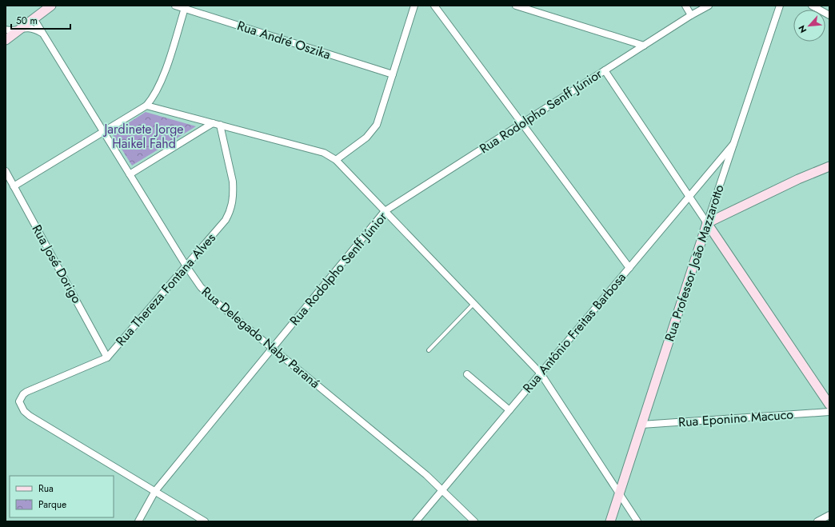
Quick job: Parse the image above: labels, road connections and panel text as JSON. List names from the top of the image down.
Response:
{
  "streets": {
    "street": [
      "Rua André Oszika",
      "Rua Rodolpho Senff Júnior",
      "Rua Professor João Mazzarotto",
      "Rua José Dorigo",
      "Rua Thereza Fontana Alves",
      "Rua Antônio Freitas Barbosa",
      "Rua Delegado Naby Paraná",
      "Rua Eponino Macuco"
    ]
  },
  "crossings": [
    ["Rua Rodolpho Senff Júnior", "Rua Thereza Fontana Alves"],
    ["Rua Rodolpho Senff Júnior", "Rua Delegado Naby Paraná"],
    ["Rua Professor João Mazzarotto", "Rua Antônio Freitas Barbosa"],
    ["Rua Professor João Mazzarotto", "Rua Eponino Macuco"],
    ["Rua José Dorigo", "Rua Thereza Fontana Alves"],
    ["Rua Thereza Fontana Alves", "Rua Delegado Naby Paraná"],
    ["Rua Antônio Freitas Barbosa", "Rua Delegado Naby Paraná"]
  ],
  "parks": ["Jardinete Jorge Haikel Fahd"],
  "legend": ["Rua", "Parque"],
  "scale_bar": "50 m",
  "north": "bottom left"
}
